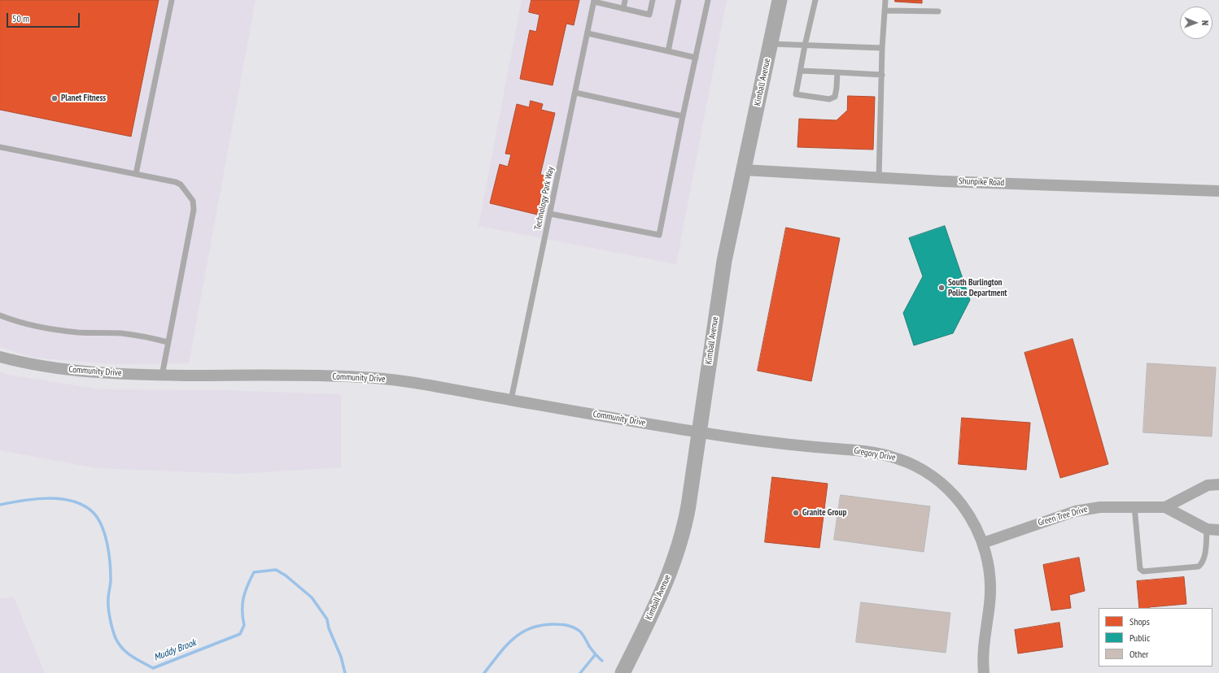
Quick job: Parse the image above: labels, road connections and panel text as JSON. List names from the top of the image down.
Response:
{
  "streets": {
    "main road": ["Kimball Avenue"],
    "street": [
      "Shunpike Road",
      "Community Drive",
      "Gregory Drive",
      "Green Tree Drive"
    ],
    "lane": ["Technology Park Way"]
  },
  "crossings": [
    ["Kimball Avenue", "Shunpike Road"],
    ["Kimball Avenue", "Community Drive"],
    ["Kimball Avenue", "Gregory Drive"],
    ["Technology Park Way", "Community Drive"],
    ["Community Drive", "Gregory Drive"],
    ["Gregory Drive", "Green Tree Drive"]
  ],
  "water": ["Muddy Brook"],
  "places": ["Planet Fitness", "South Burlington Police Department", "Granite Group"],
  "legend": ["Shops", "Public", "Other"],
  "scale_bar": "50 m",
  "north": "right"
}
